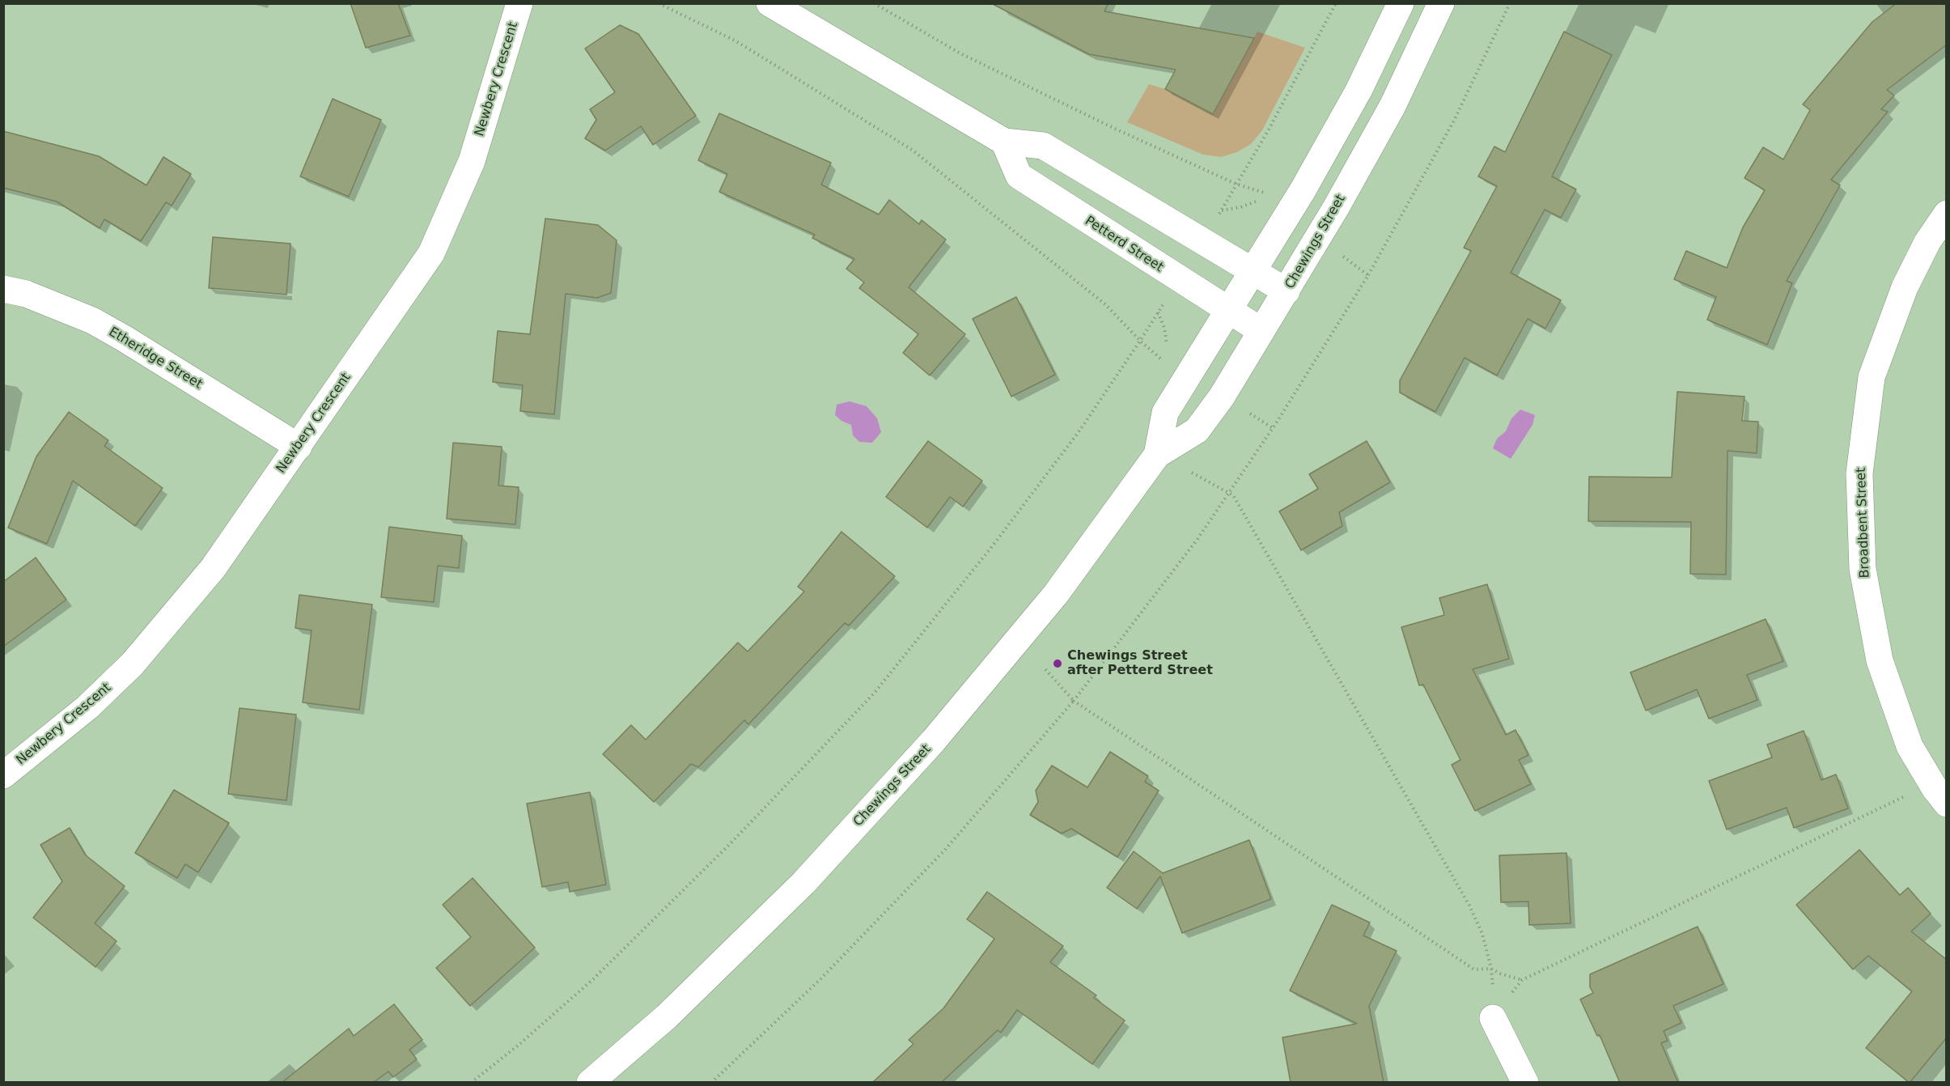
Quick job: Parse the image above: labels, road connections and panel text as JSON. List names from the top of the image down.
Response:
{
  "streets": {
    "street": [
      "Newbery Crescent",
      "Chewings Street",
      "Petterd Street",
      "Etheridge Street",
      "Broadbent Street"
    ]
  },
  "crossings": [
    ["Newbery Crescent", "Etheridge Street"],
    ["Chewings Street", "Petterd Street"]
  ],
  "places": ["Chewings Street after Petterd Street"]
}
